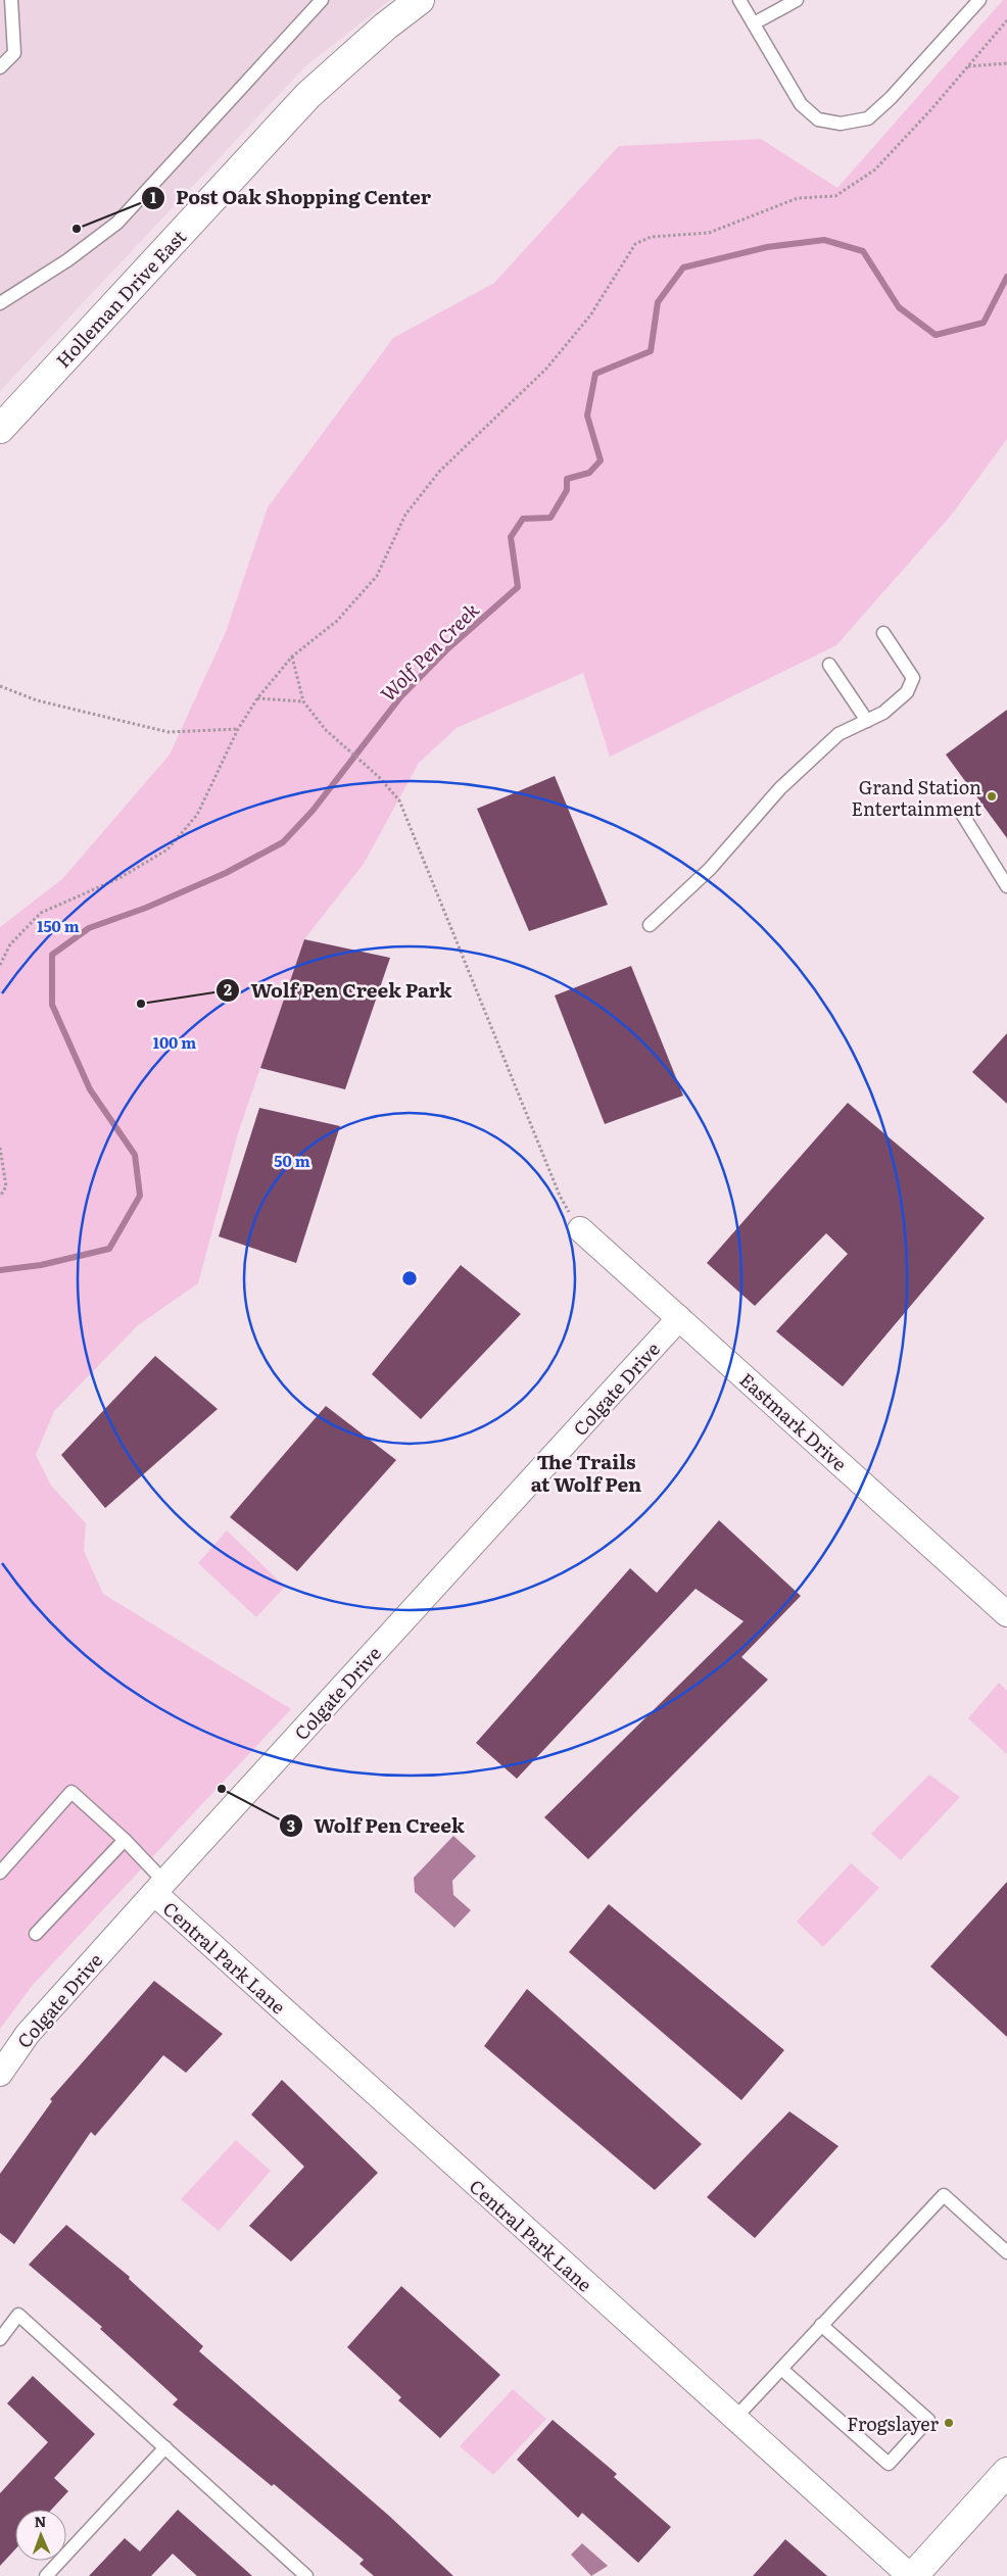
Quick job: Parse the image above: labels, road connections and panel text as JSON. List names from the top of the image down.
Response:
{
  "streets": {
    "street": [
      "Holleman Drive East",
      "Colgate Drive",
      "Eastmark Drive",
      "Central Park Lane"
    ]
  },
  "crossings": [
    ["Colgate Drive", "Eastmark Drive"],
    ["Colgate Drive", "Central Park Lane"]
  ],
  "districts": ["The Trails at Wolf Pen"],
  "water": ["Wolf Pen Creek"],
  "places": [
    "Post Oak Shopping Center",
    "Grand Station Entertainment",
    "Wolf Pen Creek Park",
    "Wolf Pen Creek",
    "Frogslayer"
  ],
  "north": "top",
  "rings": ["150 m", "100 m", "50 m"]
}
